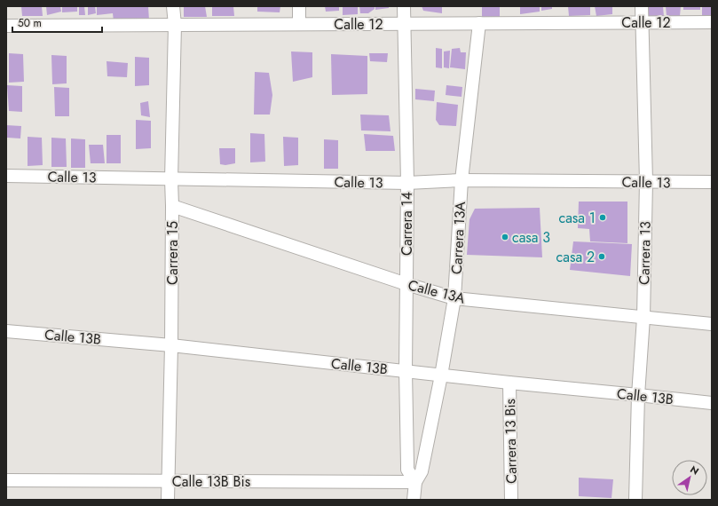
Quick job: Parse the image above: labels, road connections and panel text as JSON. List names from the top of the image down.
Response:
{
  "streets": {
    "street": [
      "Calle 12",
      "Calle 13",
      "Carrera 14",
      "Carrera 13A",
      "Carrera 15",
      "Carrera 13",
      "Calle 13A",
      "Calle 13B",
      "Carrera 13 Bis",
      "Calle 13B Bis"
    ]
  },
  "crossings": [
    ["Calle 12", "Carrera 14"],
    ["Calle 12", "Carrera 13A"],
    ["Calle 12", "Carrera 15"],
    ["Calle 12", "Carrera 13"],
    ["Calle 13", "Carrera 14"],
    ["Calle 13", "Carrera 13A"],
    ["Calle 13", "Carrera 15"],
    ["Calle 13", "Carrera 13"],
    ["Carrera 14", "Carrera 13A"],
    ["Carrera 14", "Calle 13A"],
    ["Carrera 14", "Calle 13B"],
    ["Carrera 14", "Calle 13B Bis"],
    ["Carrera 13A", "Calle 13A"],
    ["Carrera 13A", "Calle 13B"],
    ["Carrera 13A", "Calle 13B Bis"],
    ["Carrera 15", "Calle 13A"],
    ["Carrera 15", "Calle 13B"],
    ["Carrera 15", "Calle 13B Bis"],
    ["Carrera 13", "Calle 13A"],
    ["Carrera 13", "Calle 13B"],
    ["Calle 13B", "Carrera 13 Bis"]
  ],
  "places": ["casa 1", "casa 3", "casa 2"],
  "scale_bar": "50 m",
  "north": "top right"
}
